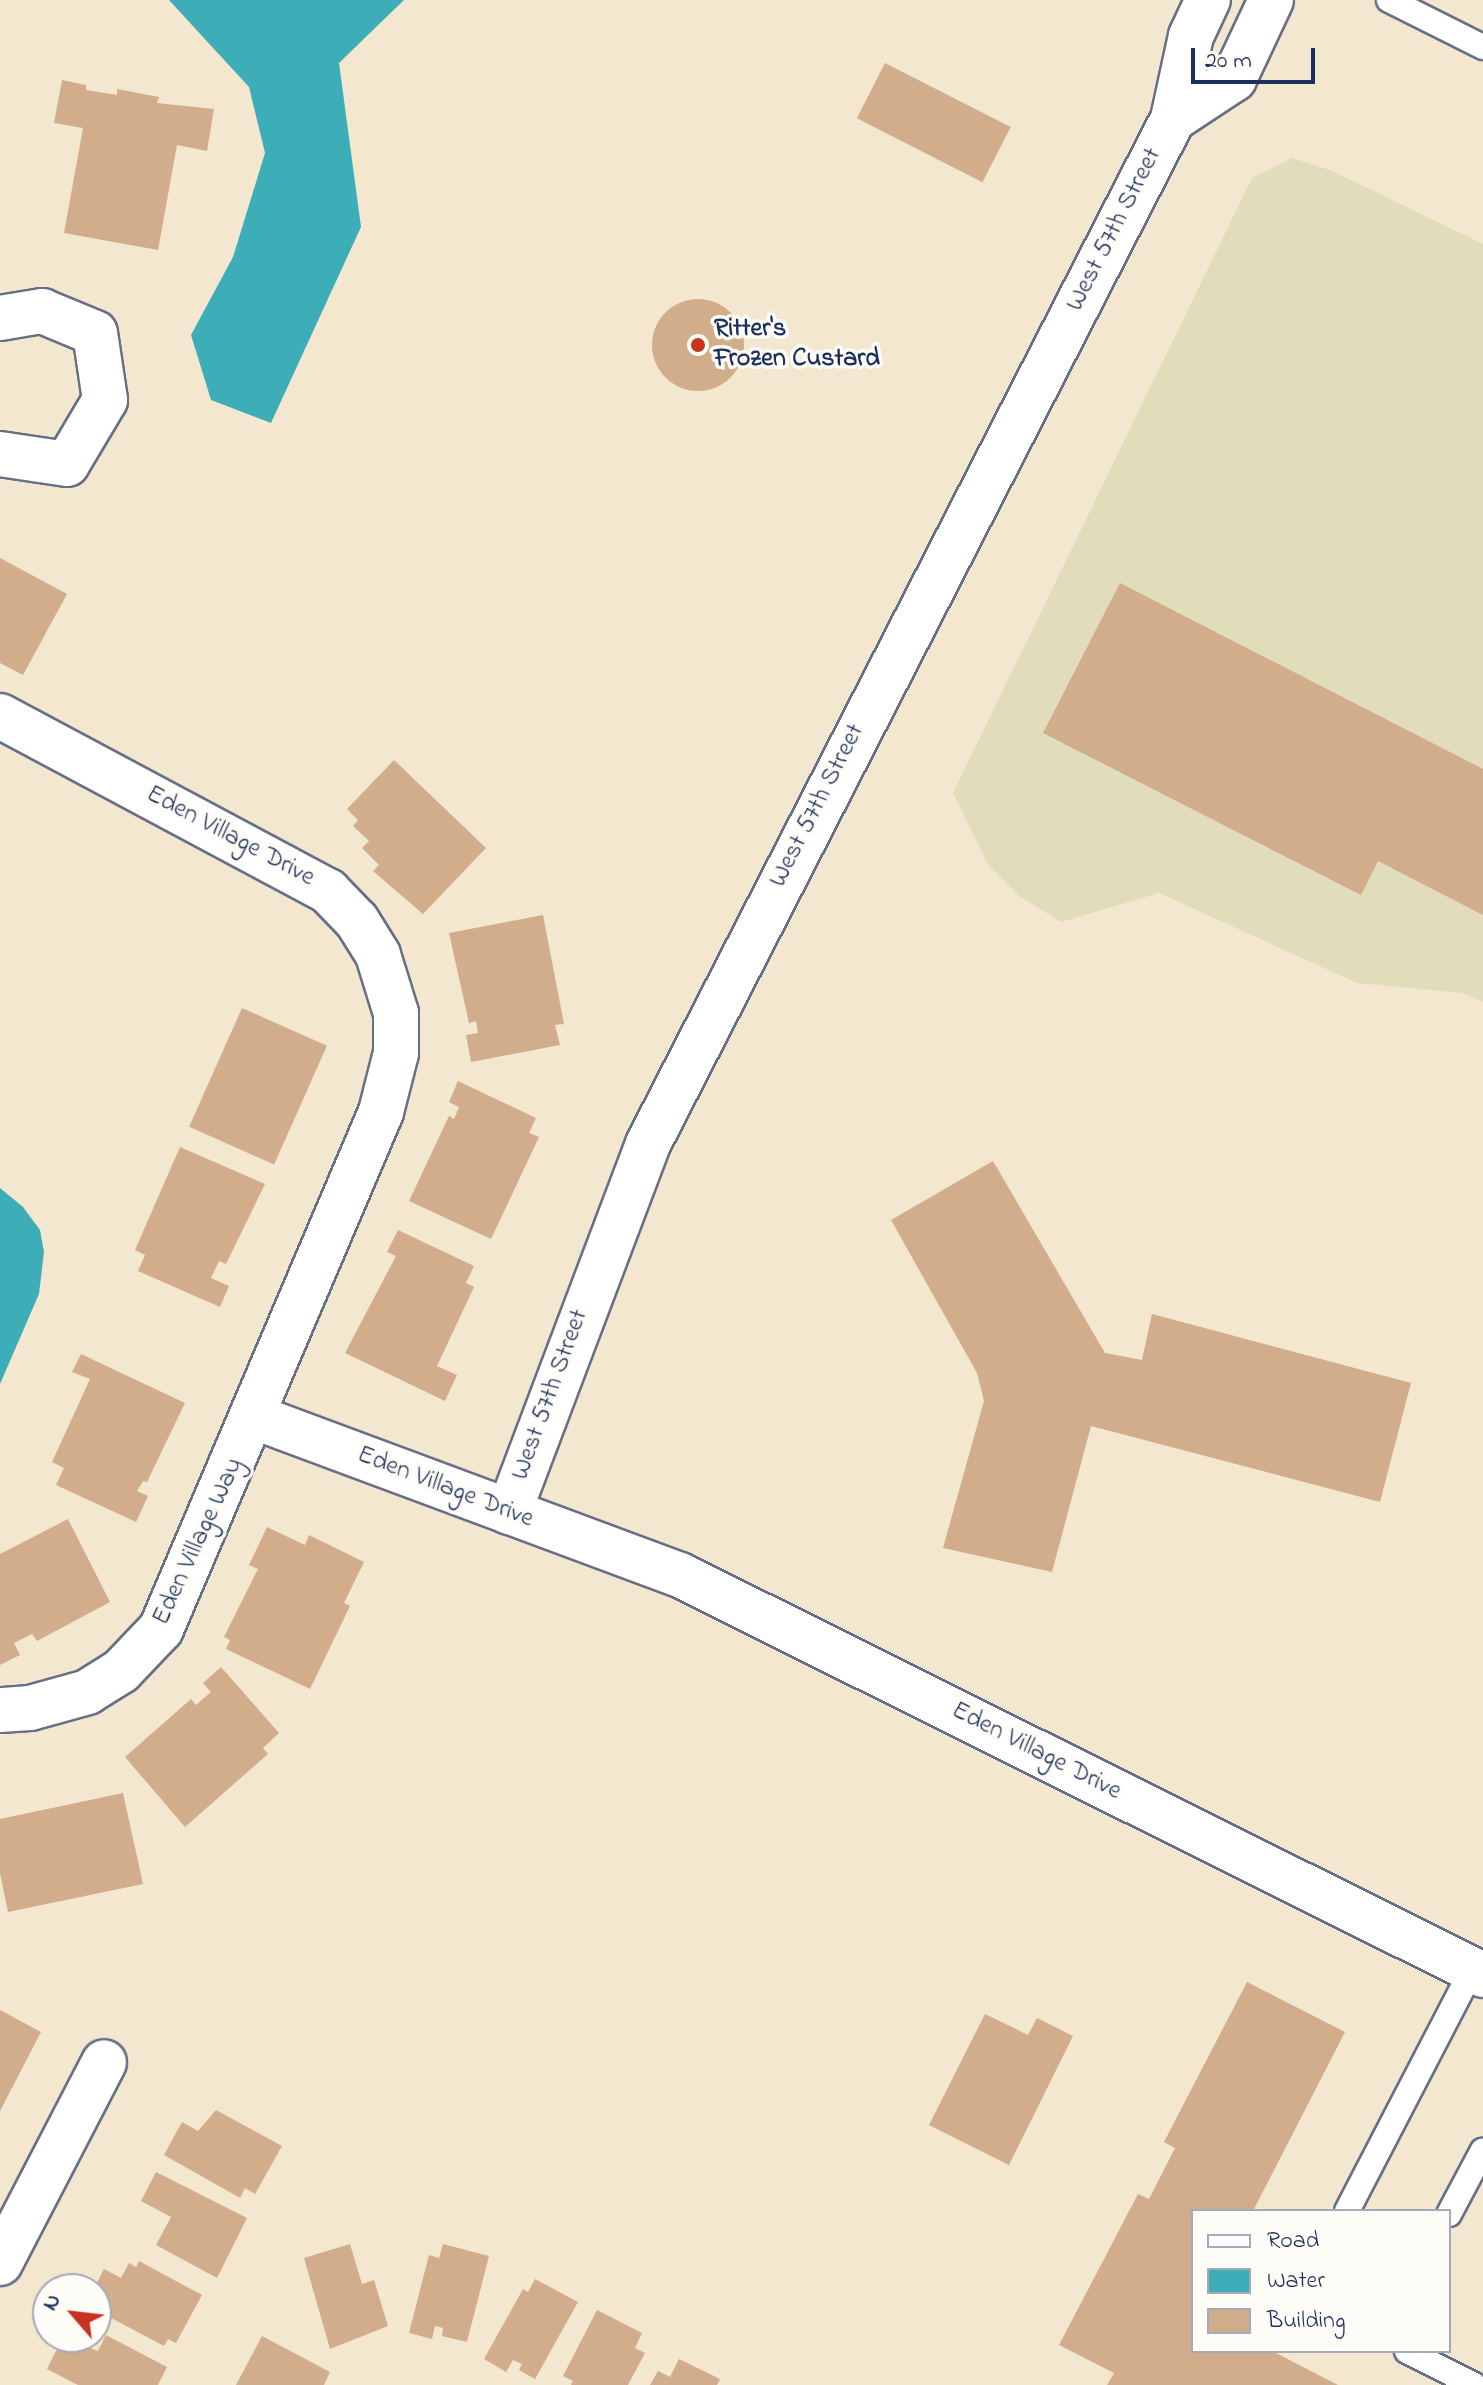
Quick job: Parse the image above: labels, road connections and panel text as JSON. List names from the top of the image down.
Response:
{
  "streets": {
    "street": ["West 57th Street", "Eden Village Drive", "Eden Village Way"]
  },
  "crossings": [
    ["West 57th Street", "Eden Village Drive"],
    ["Eden Village Drive", "Eden Village Way"]
  ],
  "places": ["Ritter's Frozen Custard"],
  "legend": ["Road", "Water", "Building"],
  "scale_bar": "20 m",
  "north": "top left"
}
